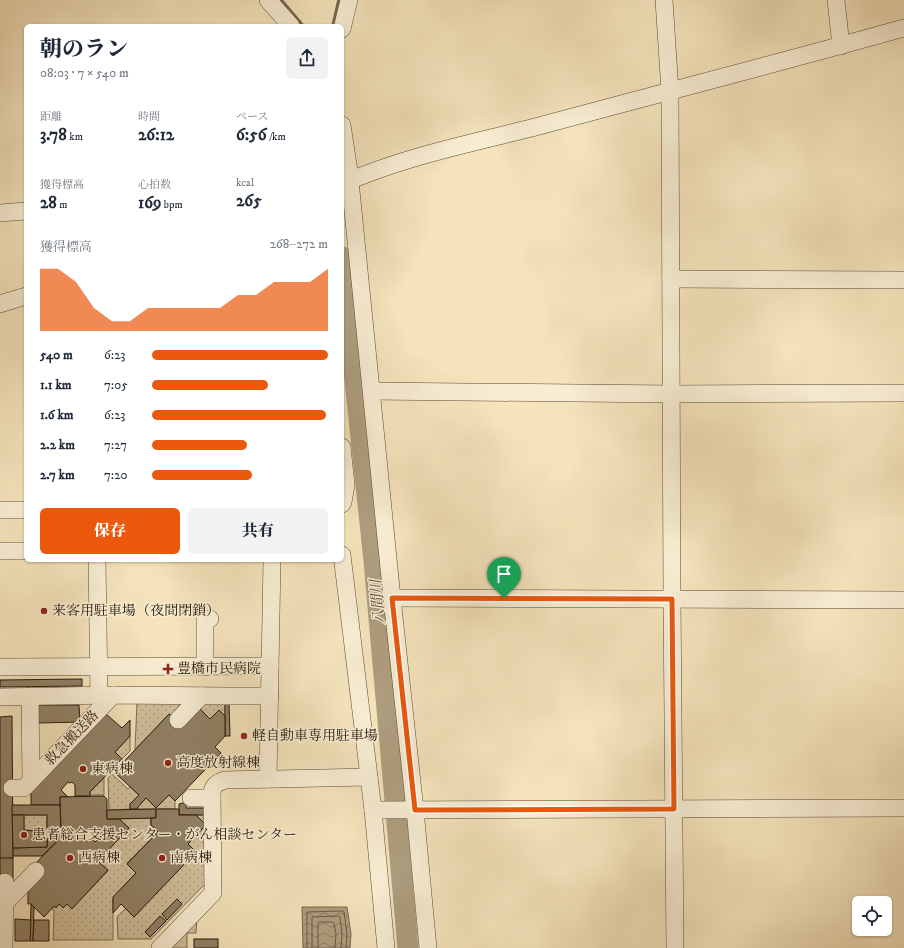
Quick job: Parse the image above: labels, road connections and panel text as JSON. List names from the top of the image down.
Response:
{
  "streets": {
    "street": ["救急搬送路"]
  },
  "water": ["八間川"],
  "places": {
    "other": [
      "来客用駐車場（夜間閉鎖）",
      "軽自動車専用駐車場",
      "高度放射線棟",
      "東病棟",
      "患者総合支援センター・がん相談センター",
      "西病棟",
      "南病棟"
    ],
    "health": ["豊橋市民病院"]
  },
  "page": {
    "heading": ["朝のラン", "08:03 · 7 × 540 m"],
    "stats": [
      ["距離", "3.78 km"],
      ["時間", "26:12"],
      ["ペース", "6:56 /km"],
      ["獲得標高", "28 m"],
      ["心拍数", "169 bpm"],
      ["kcal", "265"]
    ],
    "chart": ["獲得標高", "268–272 m"],
    "list": [
      {
        "name": "540 m",
        "note": "6:23"
      },
      {
        "name": "1.1 km",
        "note": "7:05"
      },
      {
        "name": "1.6 km",
        "note": "6:23"
      },
      {
        "name": "2.2 km",
        "note": "7:27"
      },
      {
        "name": "2.7 km",
        "note": "7:20"
      }
    ],
    "buttons": ["保存", "共有"]
  }
}
